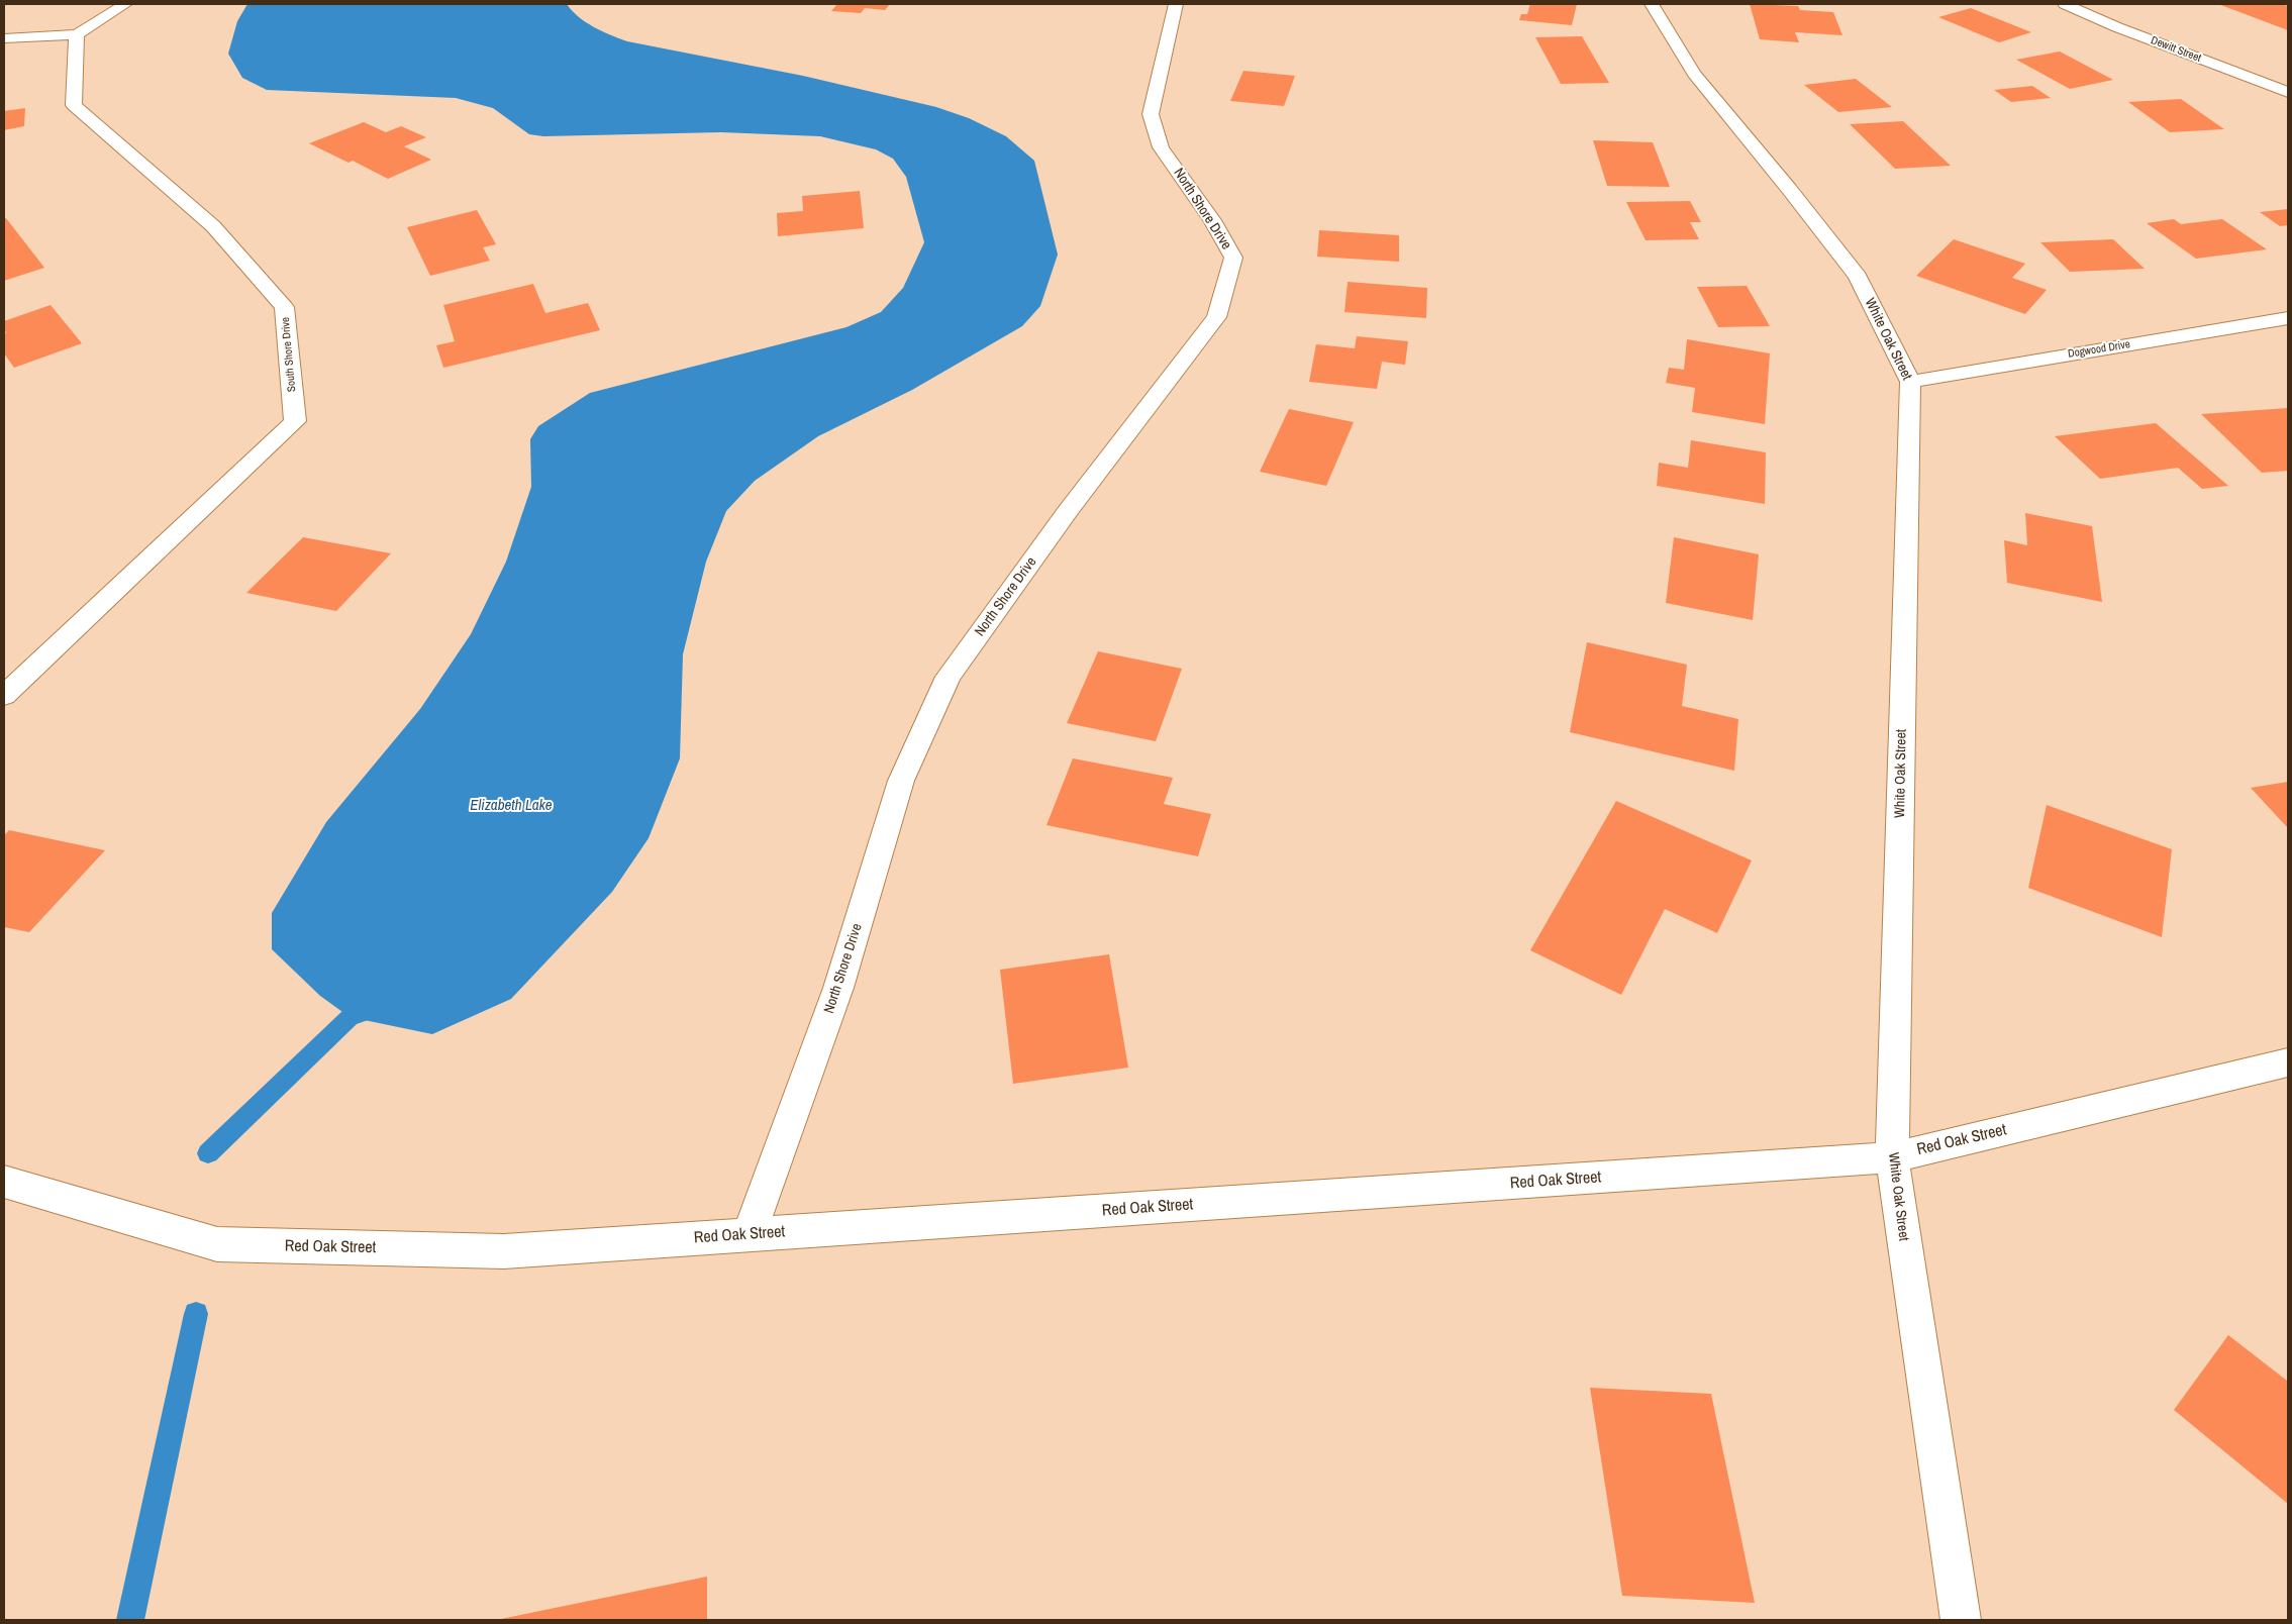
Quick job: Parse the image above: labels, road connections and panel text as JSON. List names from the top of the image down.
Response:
{
  "streets": {
    "street": [
      "Dewitt Street",
      "North Shore Drive",
      "White Oak Street",
      "Dogwood Drive",
      "South Shore Drive",
      "Red Oak Street"
    ]
  },
  "crossings": [
    ["North Shore Drive", "Red Oak Street"],
    ["White Oak Street", "Dogwood Drive"],
    ["White Oak Street", "Red Oak Street"]
  ],
  "water": ["Elizabeth Lake"]
}
